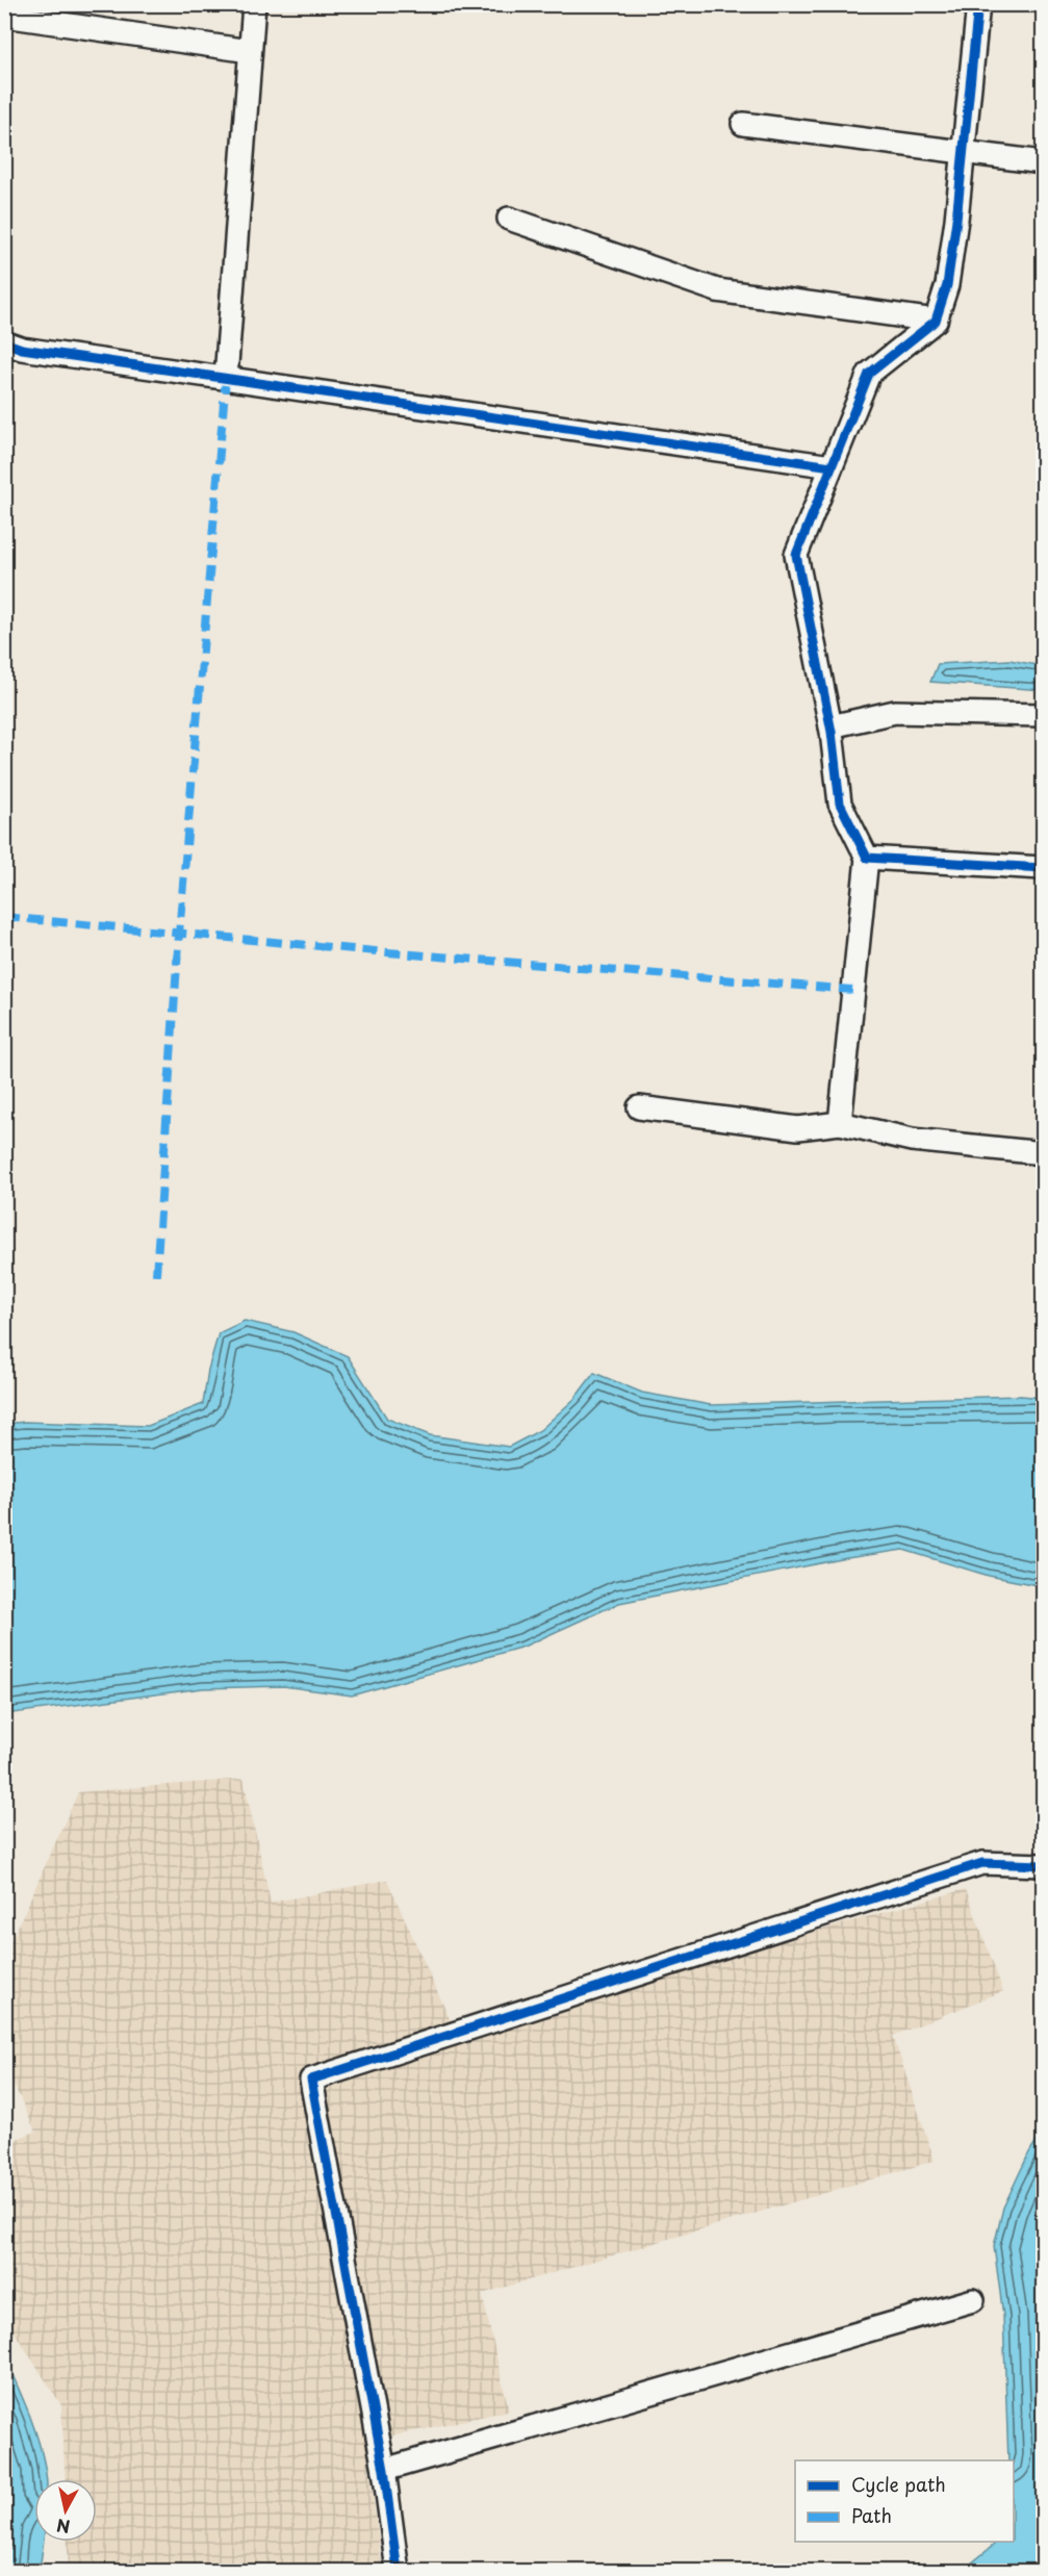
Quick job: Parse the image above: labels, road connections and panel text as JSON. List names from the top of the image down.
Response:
{
  "legend": ["Cycle path", "Path"],
  "north": "bottom"
}
